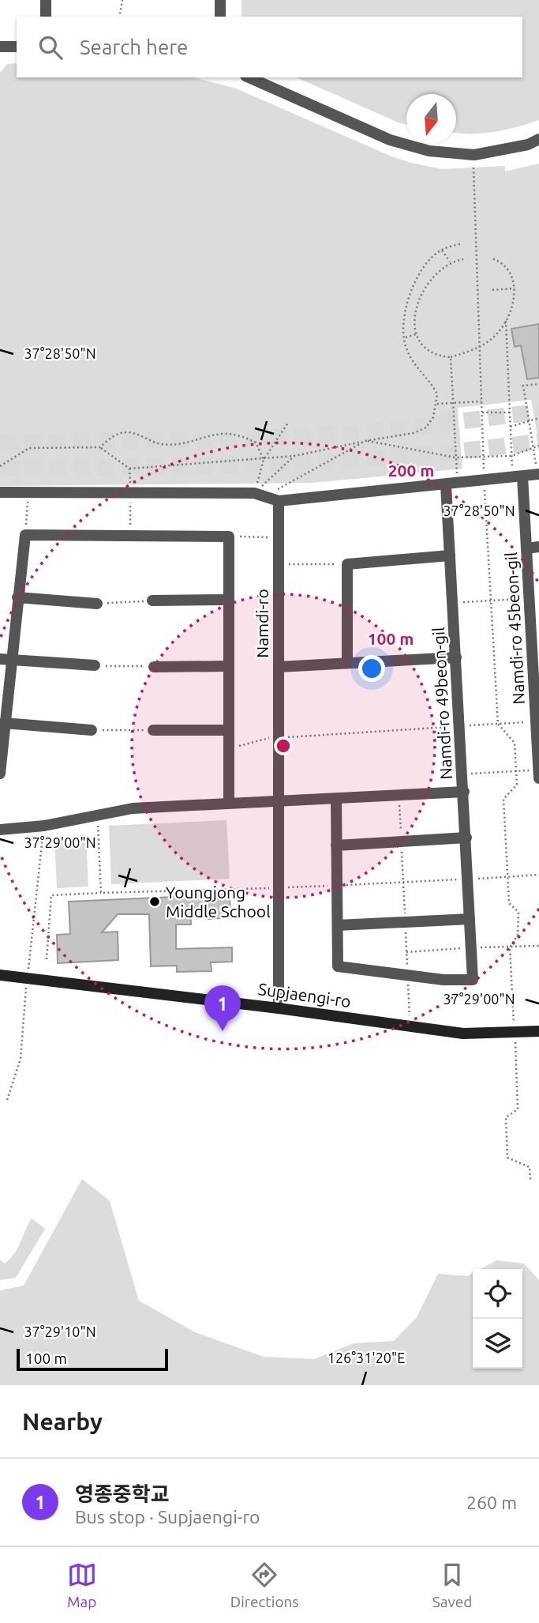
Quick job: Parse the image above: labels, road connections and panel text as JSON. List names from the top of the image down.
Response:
{
  "streets": {
    "street": [
      "Namdi-ro",
      "Namdi-ro 45beon-gil",
      "Namdi-ro 49beon-gil",
      "Supjaengi-ro"
    ]
  },
  "crossings": [
    ["Namdi-ro", "Supjaengi-ro"]
  ],
  "places": ["Youngjong Middle School"],
  "scale_bar": "100 m",
  "north": "bottom",
  "page": {
    "search": "Search here",
    "pins": "1",
    "scale": "100 m",
    "heading": "Nearby",
    "list": [
      {
        "mark": "1",
        "name": "영종중학교",
        "note": "Bus stop · Supjaengi-ro",
        "value": "260 m"
      }
    ],
    "nav": ["Map", "Directions", "Saved"]
  },
  "coordinates": [
    "37°28'50\"N",
    "37°29'00\"N",
    "37°29'10\"N",
    "126°31'20\"E"
  ],
  "rings": ["200 m", "100 m"]
}
